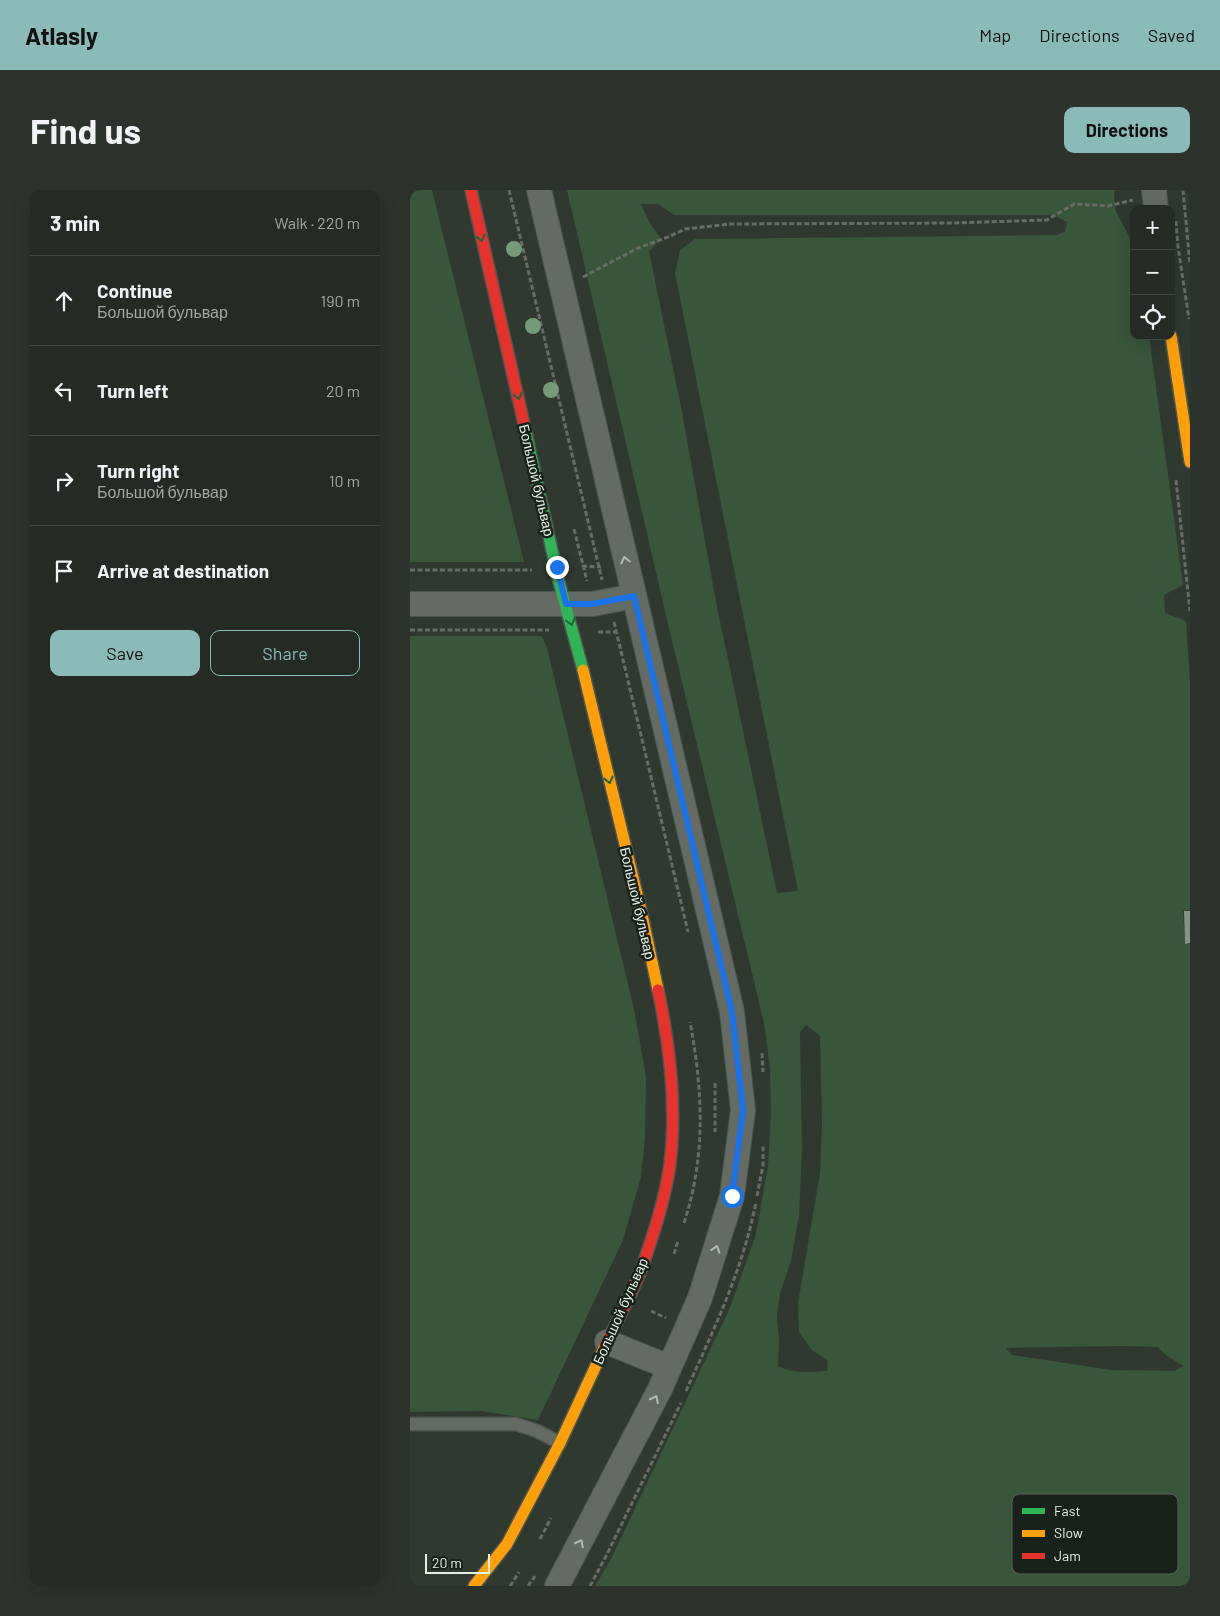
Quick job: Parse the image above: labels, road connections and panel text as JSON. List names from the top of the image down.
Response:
{
  "streets": {
    "street": ["Большой бульвар"]
  },
  "legend": ["Fast", "Slow", "Jam"],
  "scale_bar": "20 m",
  "page": {
    "header": "Atlasly",
    "nav": ["Map", "Directions", "Saved"],
    "buttons": [
      "Directions",
      ["Save", "Share"]
    ],
    "title": "Find us",
    "heading": ["3 min", "Walk · 220 m"],
    "map_buttons": ["+", "−"],
    "list": [
      ["Continue", "Большой бульвар", "190 m"],
      ["Turn left", "20 m"],
      ["Turn right", "Большой бульвар", "10 m"],
      "Arrive at destination"
    ],
    "scale": "20 m"
  }
}
